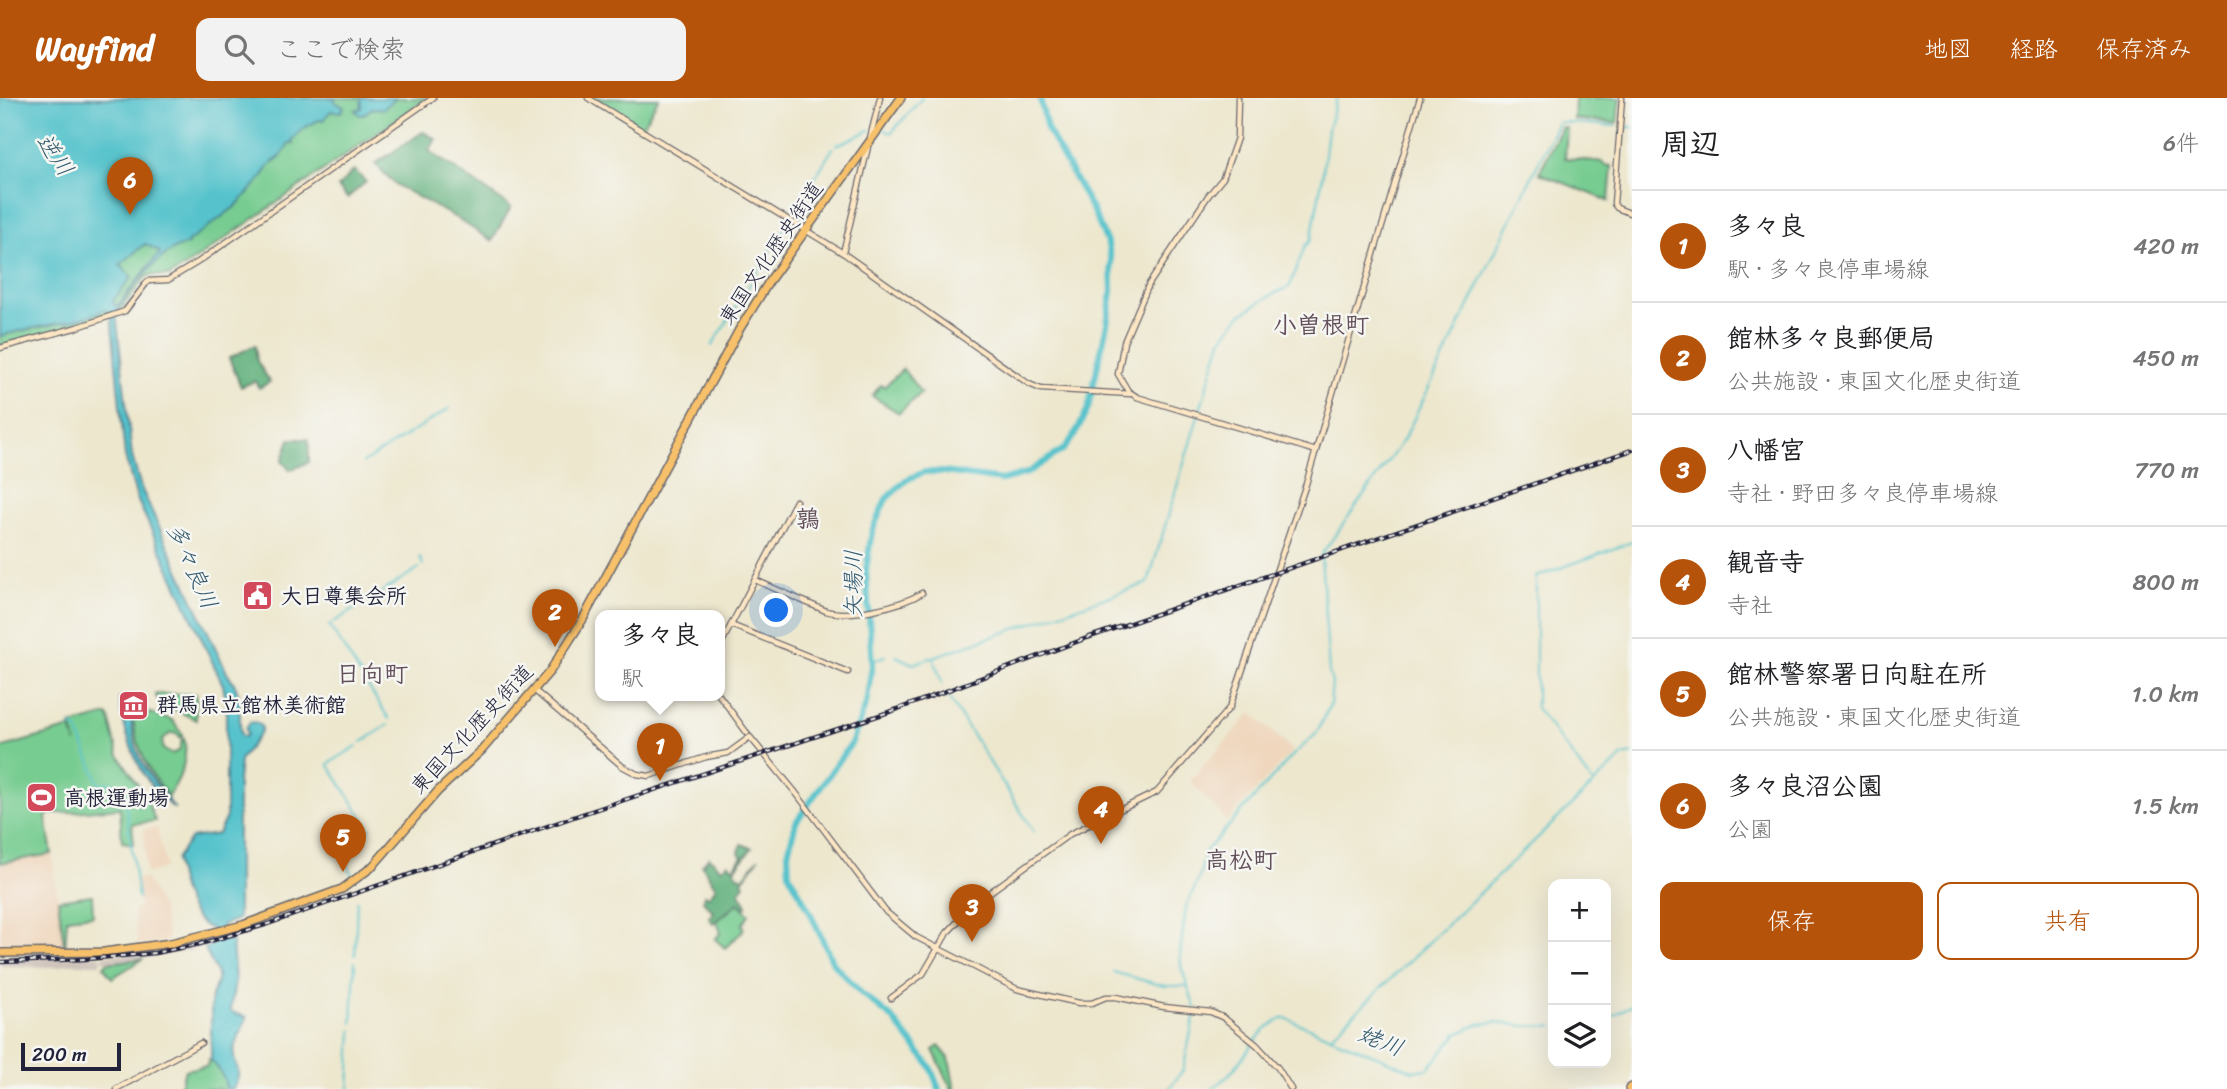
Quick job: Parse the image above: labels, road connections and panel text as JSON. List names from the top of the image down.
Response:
{
  "streets": {
    "highway": ["東国文化歴史街道"]
  },
  "districts": [
    "小曽根町",
    "鶉",
    "日向町",
    "高松町"
  ],
  "water": [
    "逆川",
    "多々良川",
    "矢場川",
    "姥川"
  ],
  "places": {
    "public building": ["大日尊集会所"],
    "museum": ["群馬県立館林美術館"],
    "sports": ["高根運動場"]
  },
  "scale_bar": "200 m",
  "page": {
    "header": "Wayfind",
    "search": "ここで検索",
    "nav": ["地図", "経路", "保存済み"],
    "heading": ["周辺", "6件"],
    "pins": [
      "6",
      "2",
      "1",
      "4",
      "5",
      "3"
    ],
    "list": [
      {
        "mark": "1",
        "name": "多々良",
        "note": "駅 · 多々良停車場線",
        "value": "420 m"
      },
      {
        "mark": "2",
        "name": "館林多々良郵便局",
        "note": "公共施設 · 東国文化歴史街道",
        "value": "450 m"
      },
      {
        "mark": "3",
        "name": "八幡宮",
        "note": "寺社 · 野田多々良停車場線",
        "value": "770 m"
      },
      {
        "mark": "4",
        "name": "観音寺",
        "note": "寺社",
        "value": "800 m"
      },
      {
        "mark": "5",
        "name": "館林警察署日向駐在所",
        "note": "公共施設 · 東国文化歴史街道",
        "value": "1.0 km"
      },
      {
        "mark": "6",
        "name": "多々良沼公園",
        "note": "公園",
        "value": "1.5 km"
      }
    ],
    "popup": ["多々良", "駅"],
    "buttons": ["保存", "共有"],
    "map_buttons": ["+", "−"],
    "scale": "200 m"
  }
}
